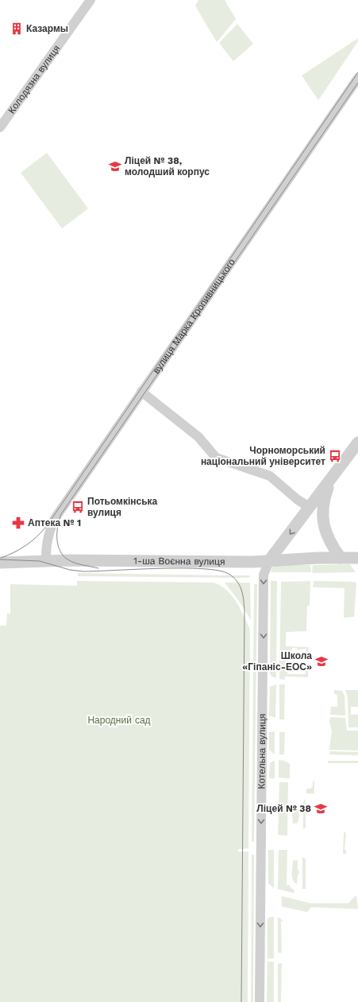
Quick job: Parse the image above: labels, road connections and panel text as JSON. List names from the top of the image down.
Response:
{
  "streets": {
    "street": [
      "Колодязна вулиця",
      "вулиця Марка Кропивницького",
      "1-ша Воєнна вулиця",
      "Котельна вулиця"
    ]
  },
  "crossings": [
    ["вулиця Марка Кропивницького", "1-ша Воєнна вулиця"],
    ["1-ша Воєнна вулиця", "Котельна вулиця"]
  ],
  "one_way": ["Котельна вулиця"],
  "parks": ["Народний сад"],
  "places": {
    "building": ["Казармы"],
    "school or university": ["Ліцей № 38, молодший корпус", "Школа «Гіпаніс-ЕОС»", "Ліцей № 38"],
    "bus stop": ["Чорноморський національний університет", "Потьомкінська вулиця"],
    "pharmacy": ["Аптека № 1"]
  }
}
